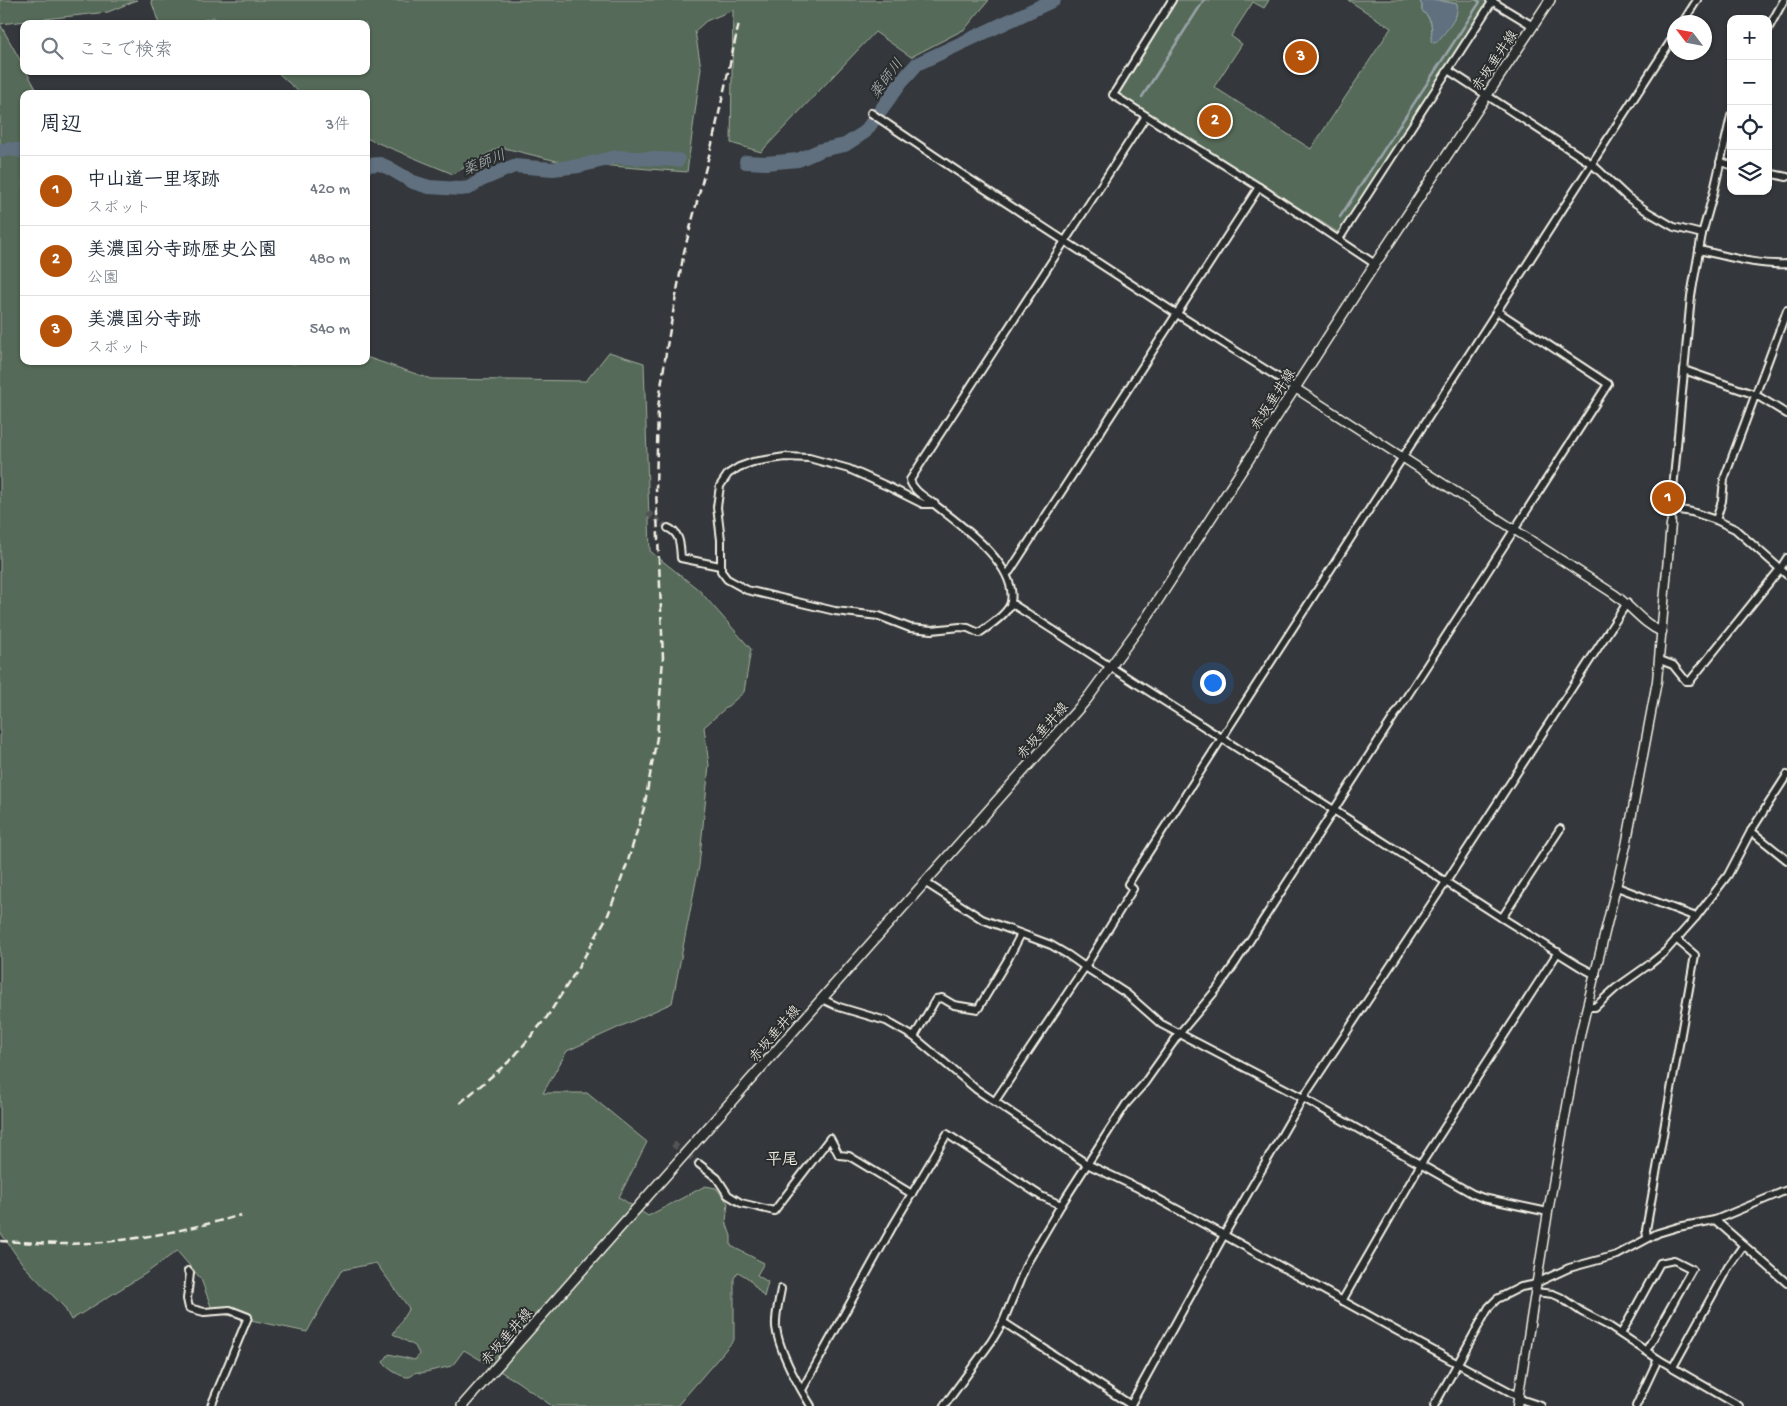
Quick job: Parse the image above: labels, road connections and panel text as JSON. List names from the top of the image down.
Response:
{
  "streets": {
    "main road": ["赤坂垂井線"]
  },
  "districts": ["平尾"],
  "water": ["薬師川"],
  "north": "top left",
  "page": {
    "map_buttons": ["+", "−"],
    "search": "ここで検索",
    "pins": ["3", "2", "1"],
    "heading": ["周辺", "3件"],
    "list": [
      {
        "mark": "1",
        "name": "中山道一里塚跡",
        "note": "スポット",
        "value": "420 m"
      },
      {
        "mark": "2",
        "name": "美濃国分寺跡歴史公園",
        "note": "公園",
        "value": "480 m"
      },
      {
        "mark": "3",
        "name": "美濃国分寺跡",
        "note": "スポット",
        "value": "540 m"
      }
    ]
  }
}
